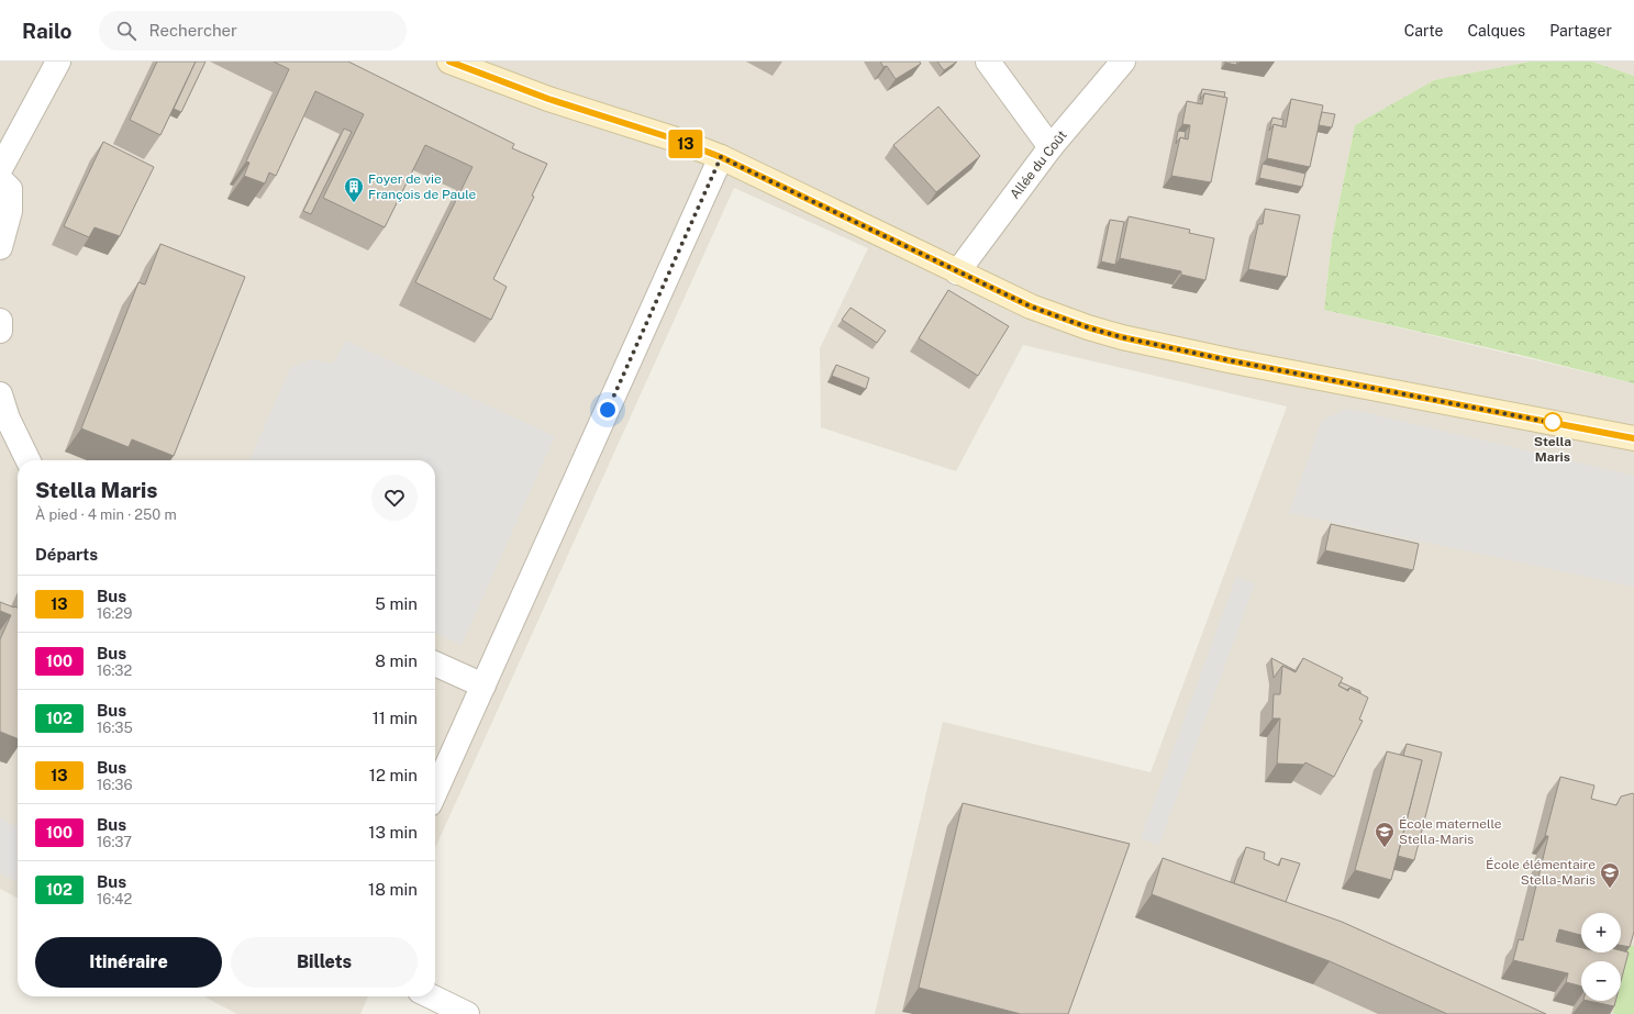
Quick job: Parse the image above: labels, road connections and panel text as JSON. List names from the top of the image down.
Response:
{
  "streets": {
    "street": ["Allée du Coût"]
  },
  "places": {
    "building": ["Foyer de vie François de Paule"],
    "other": ["Stella Maris"],
    "school or university": ["École maternelle Stella-Maris", "École élémentaire Stella-Maris"]
  },
  "lines": ["bus line 13"],
  "page": {
    "header": "Railo",
    "search": "Rechercher",
    "nav": ["Carte", "Calques", "Partager"],
    "on_map": "13",
    "heading": [
      ["Stella Maris", "À pied · 4 min · 250 m"],
      "Départs"
    ],
    "list": [
      {
        "mark": "13",
        "name": "Bus",
        "note": "16:29",
        "value": "5 min"
      },
      {
        "mark": "100",
        "name": "Bus",
        "note": "16:32",
        "value": "8 min"
      },
      {
        "mark": "102",
        "name": "Bus",
        "note": "16:35",
        "value": "11 min"
      },
      {
        "mark": "13",
        "name": "Bus",
        "note": "16:36",
        "value": "12 min"
      },
      {
        "mark": "100",
        "name": "Bus",
        "note": "16:37",
        "value": "13 min"
      },
      {
        "mark": "102",
        "name": "Bus",
        "note": "16:42",
        "value": "18 min"
      }
    ],
    "map_buttons": ["+", "−"],
    "buttons": ["Itinéraire", "Billets"]
  }
}
